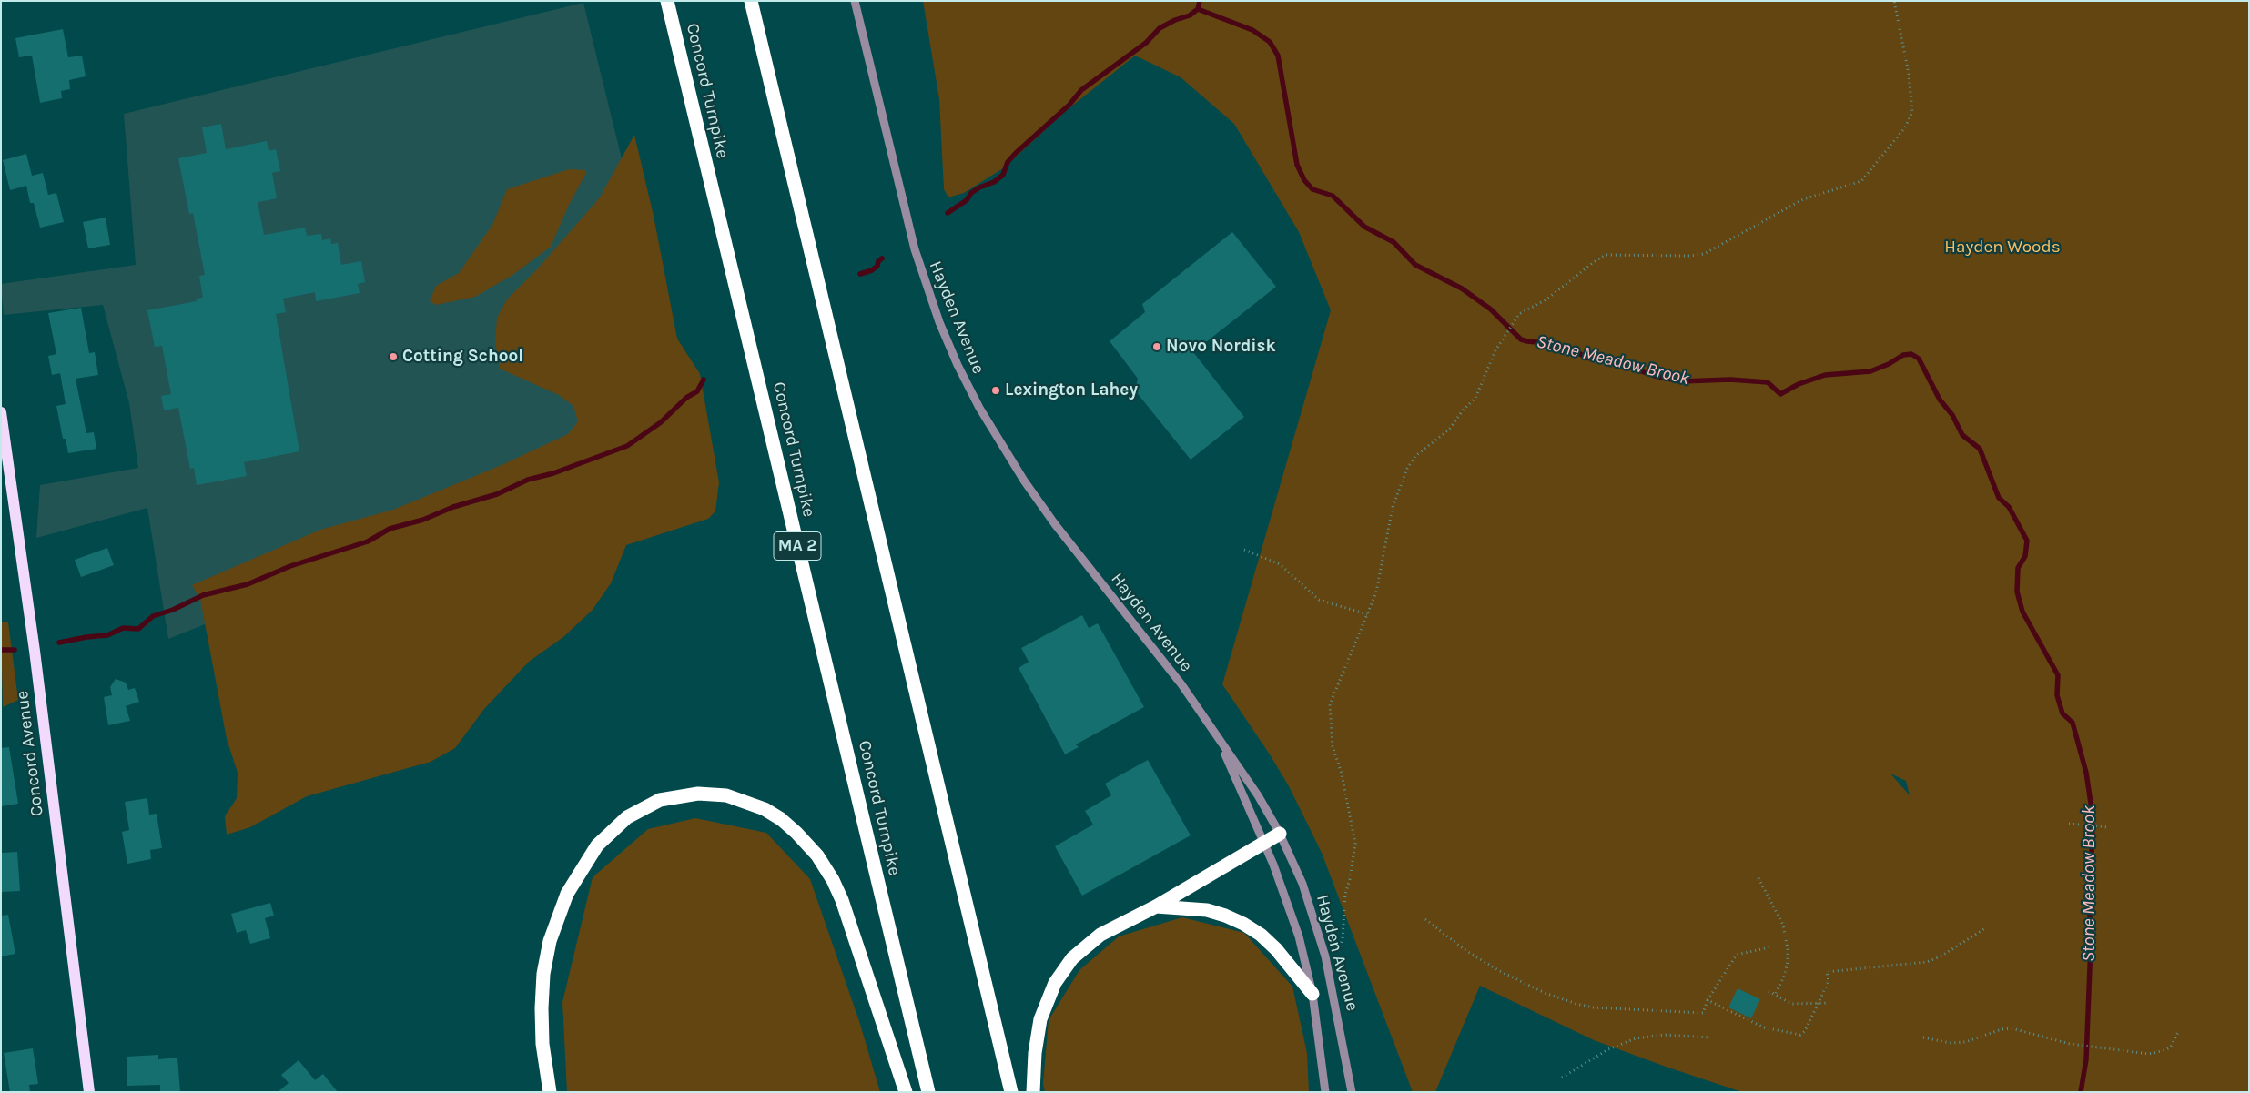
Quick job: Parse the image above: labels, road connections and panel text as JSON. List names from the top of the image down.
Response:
{
  "streets": {
    "highway": ["Concord Turnpike", "MA 2"],
    "main road": ["Concord Avenue"],
    "street": ["Hayden Avenue"]
  },
  "water": ["Stone Meadow Brook"],
  "parks": ["Hayden Woods"],
  "places": ["Novo Nordisk", "Cotting School", "Lexington Lahey"]
}
